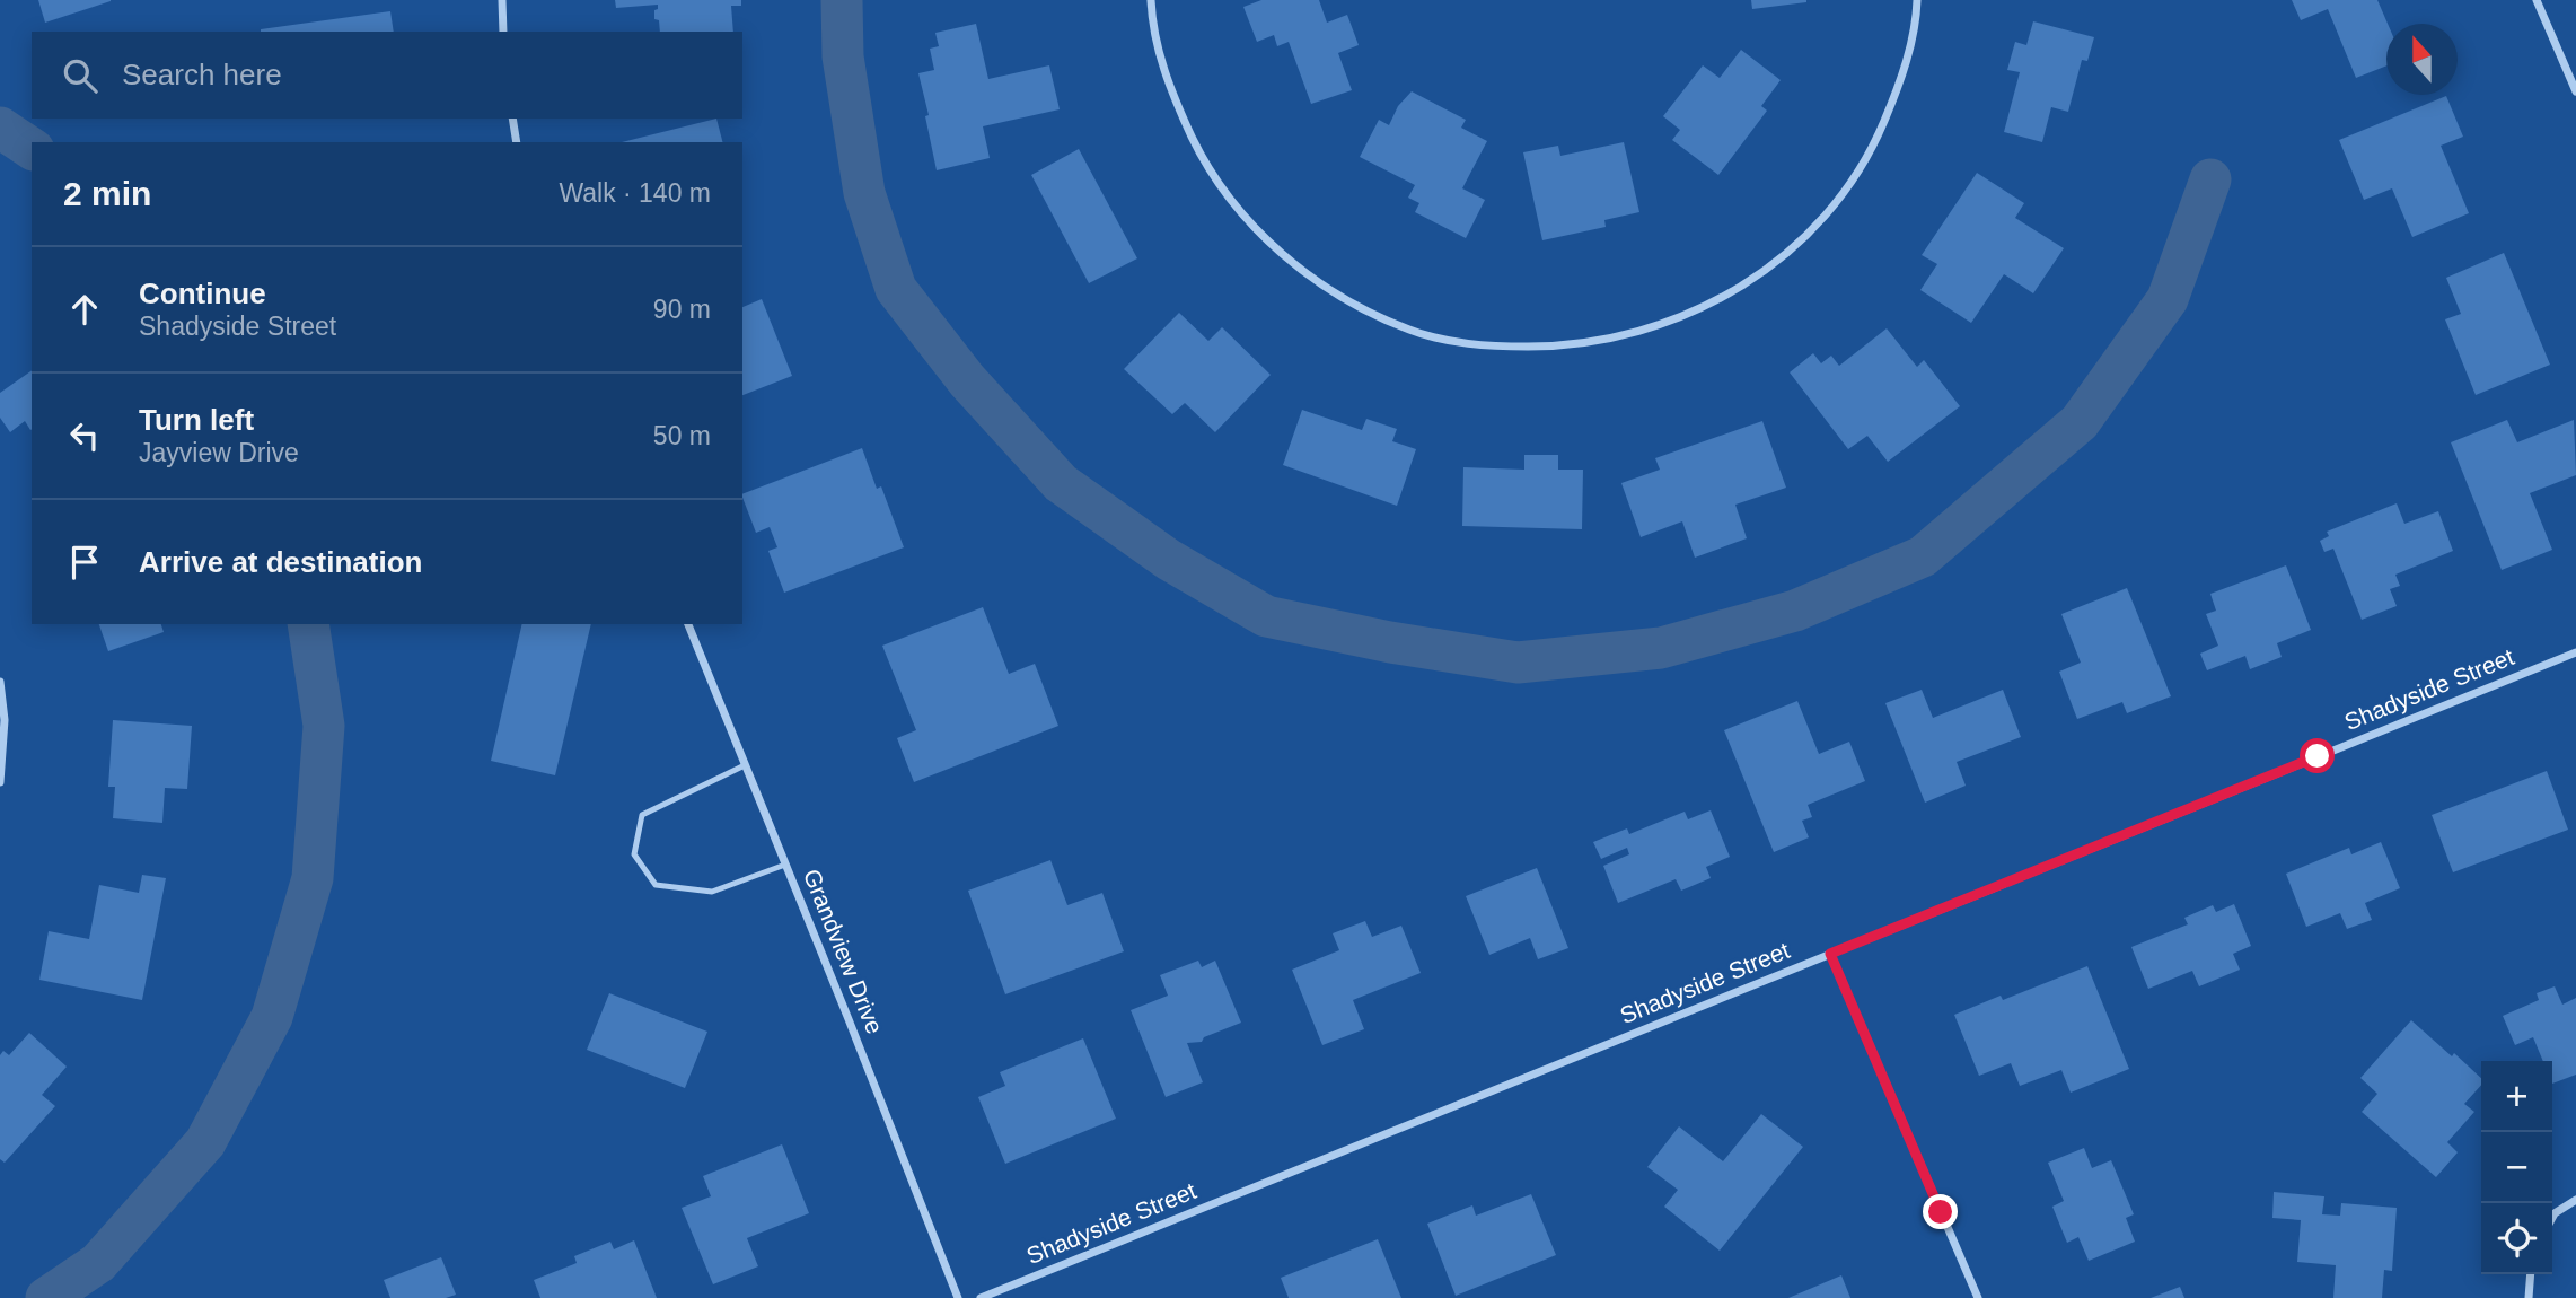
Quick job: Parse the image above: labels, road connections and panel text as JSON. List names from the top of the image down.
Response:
{
  "streets": {
    "street": ["Shadyside Street", "Grandview Drive"]
  },
  "north": "top",
  "page": {
    "search": "Search here",
    "heading": ["2 min", "Walk · 140 m"],
    "list": [
      ["Continue", "Shadyside Street", "90 m"],
      ["Turn left", "Jayview Drive", "50 m"],
      "Arrive at destination"
    ],
    "map_buttons": ["+", "−"]
  }
}
